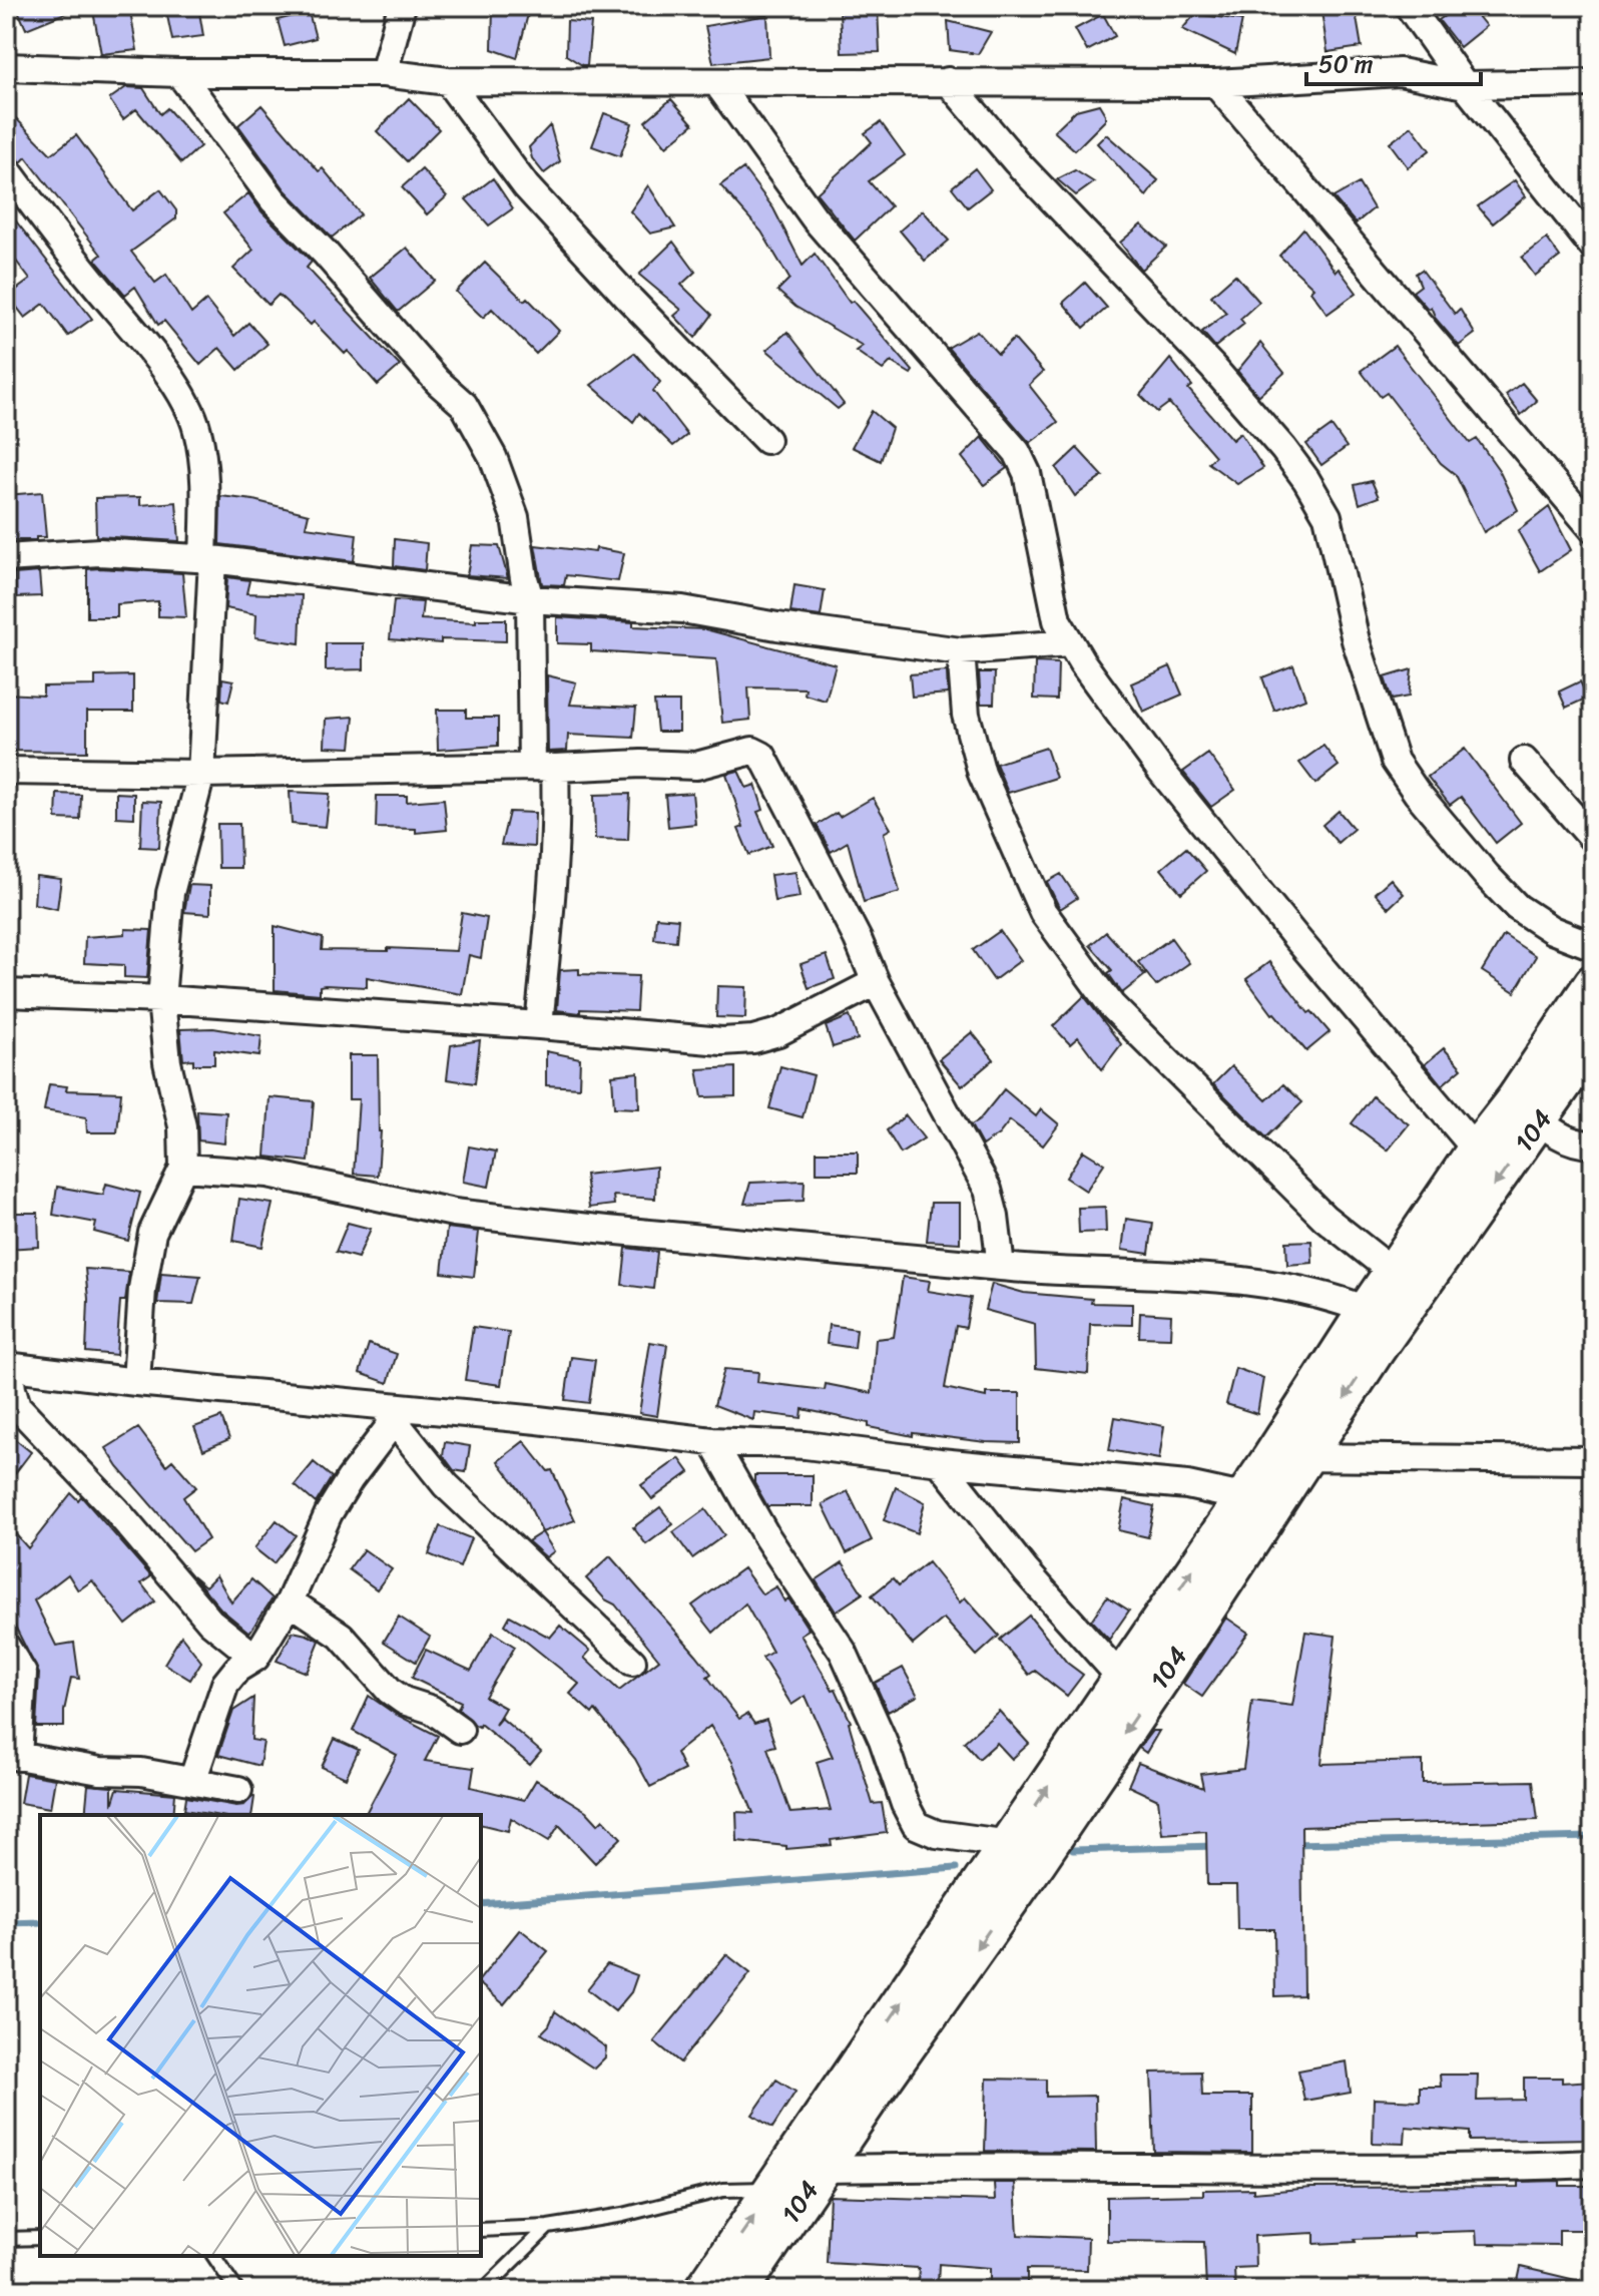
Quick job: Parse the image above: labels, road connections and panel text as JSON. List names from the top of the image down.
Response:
{
  "streets": {
    "street": ["104"]
  },
  "scale_bar": "50 m"
}
